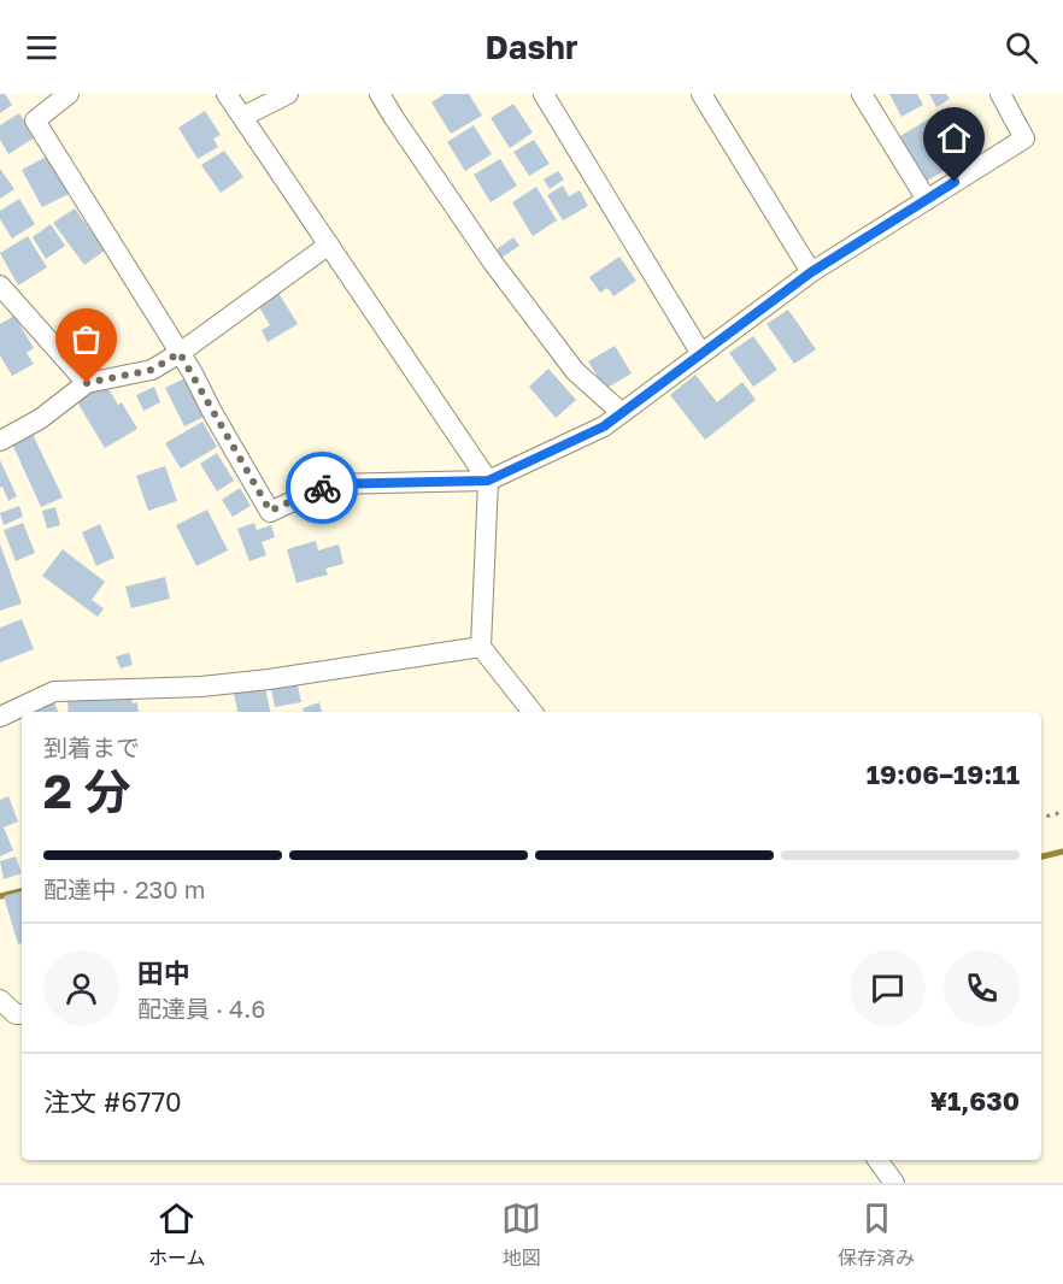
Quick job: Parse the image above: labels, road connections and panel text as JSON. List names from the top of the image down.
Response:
{
  "page": {
    "header": "Dashr",
    "heading": ["2 分", "到着まで", "19:06–19:11"],
    "panel": [
      "田中",
      "配達員 · 4.6",
      "注文 #6770",
      "¥1,630"
    ],
    "bar": "配達中 · 230 m",
    "tabs": ["ホーム", "地図", "保存済み"]
  }
}
